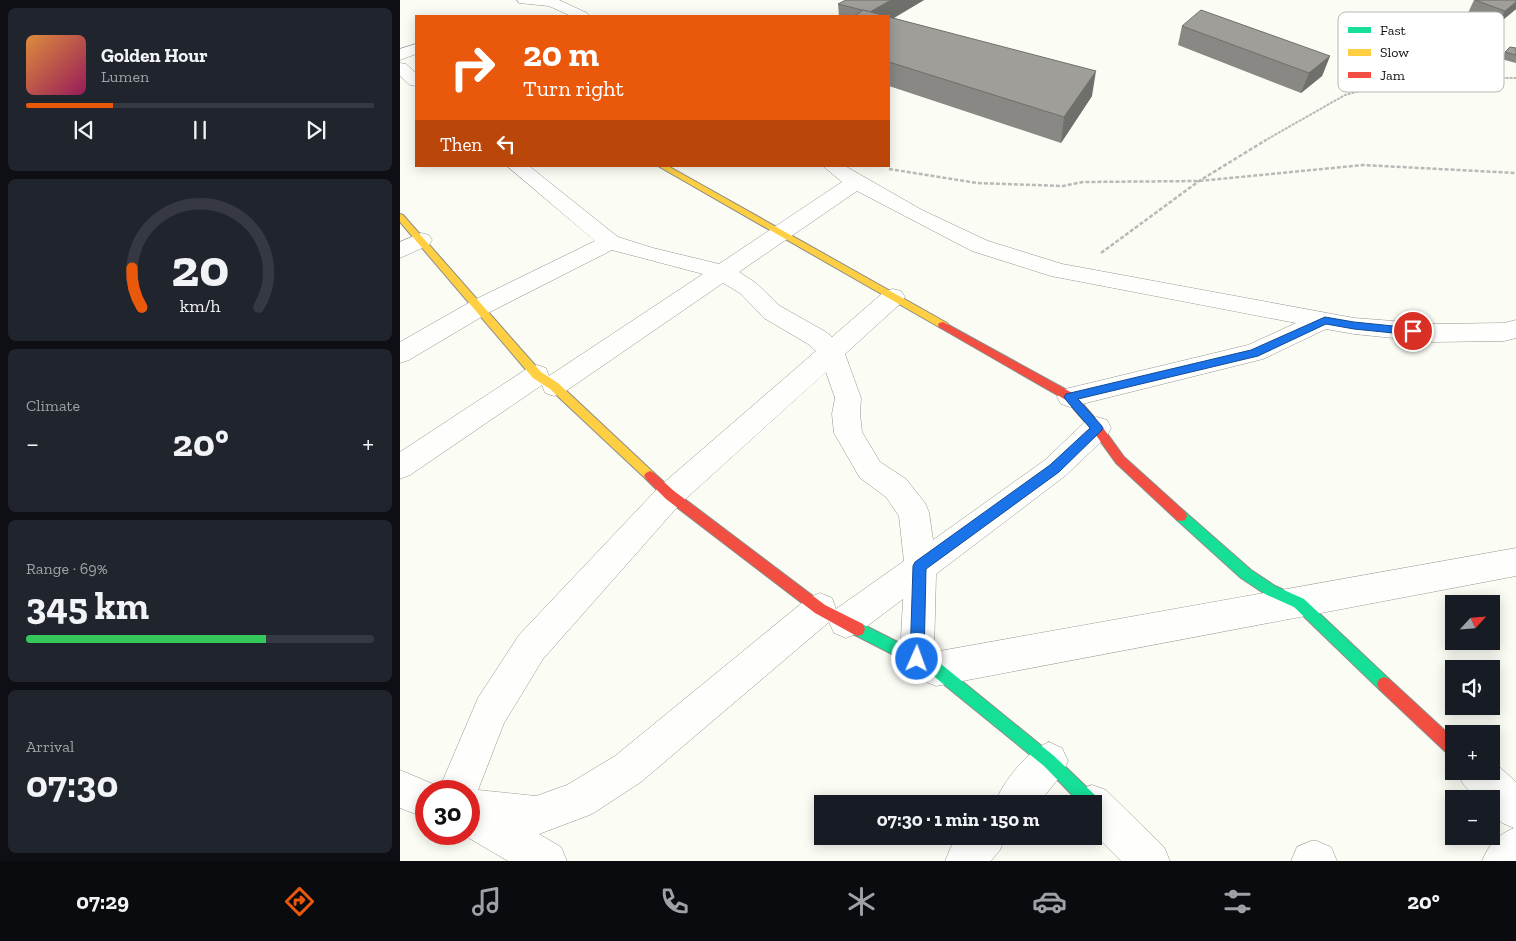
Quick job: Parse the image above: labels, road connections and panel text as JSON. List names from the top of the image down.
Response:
{
  "legend": ["Fast", "Slow", "Jam"],
  "north": "top right",
  "page": {
    "turn": ["20 m", "Turn right"],
    "song": ["Golden Hour", "Lumen"],
    "then": "Then",
    "tile": [
      "Climate",
      ["Range · 69%", "345 km"],
      ["Arrival", "07:30"]
    ],
    "heat": ["−", "20°", "+"],
    "map_buttons": ["+", "−"],
    "limit": "30",
    "trip": "07:30 · 1 min · 150 m",
    "tabs": ["07:29", "20°"],
    "gauge": ["20", "km/h"]
  }
}
